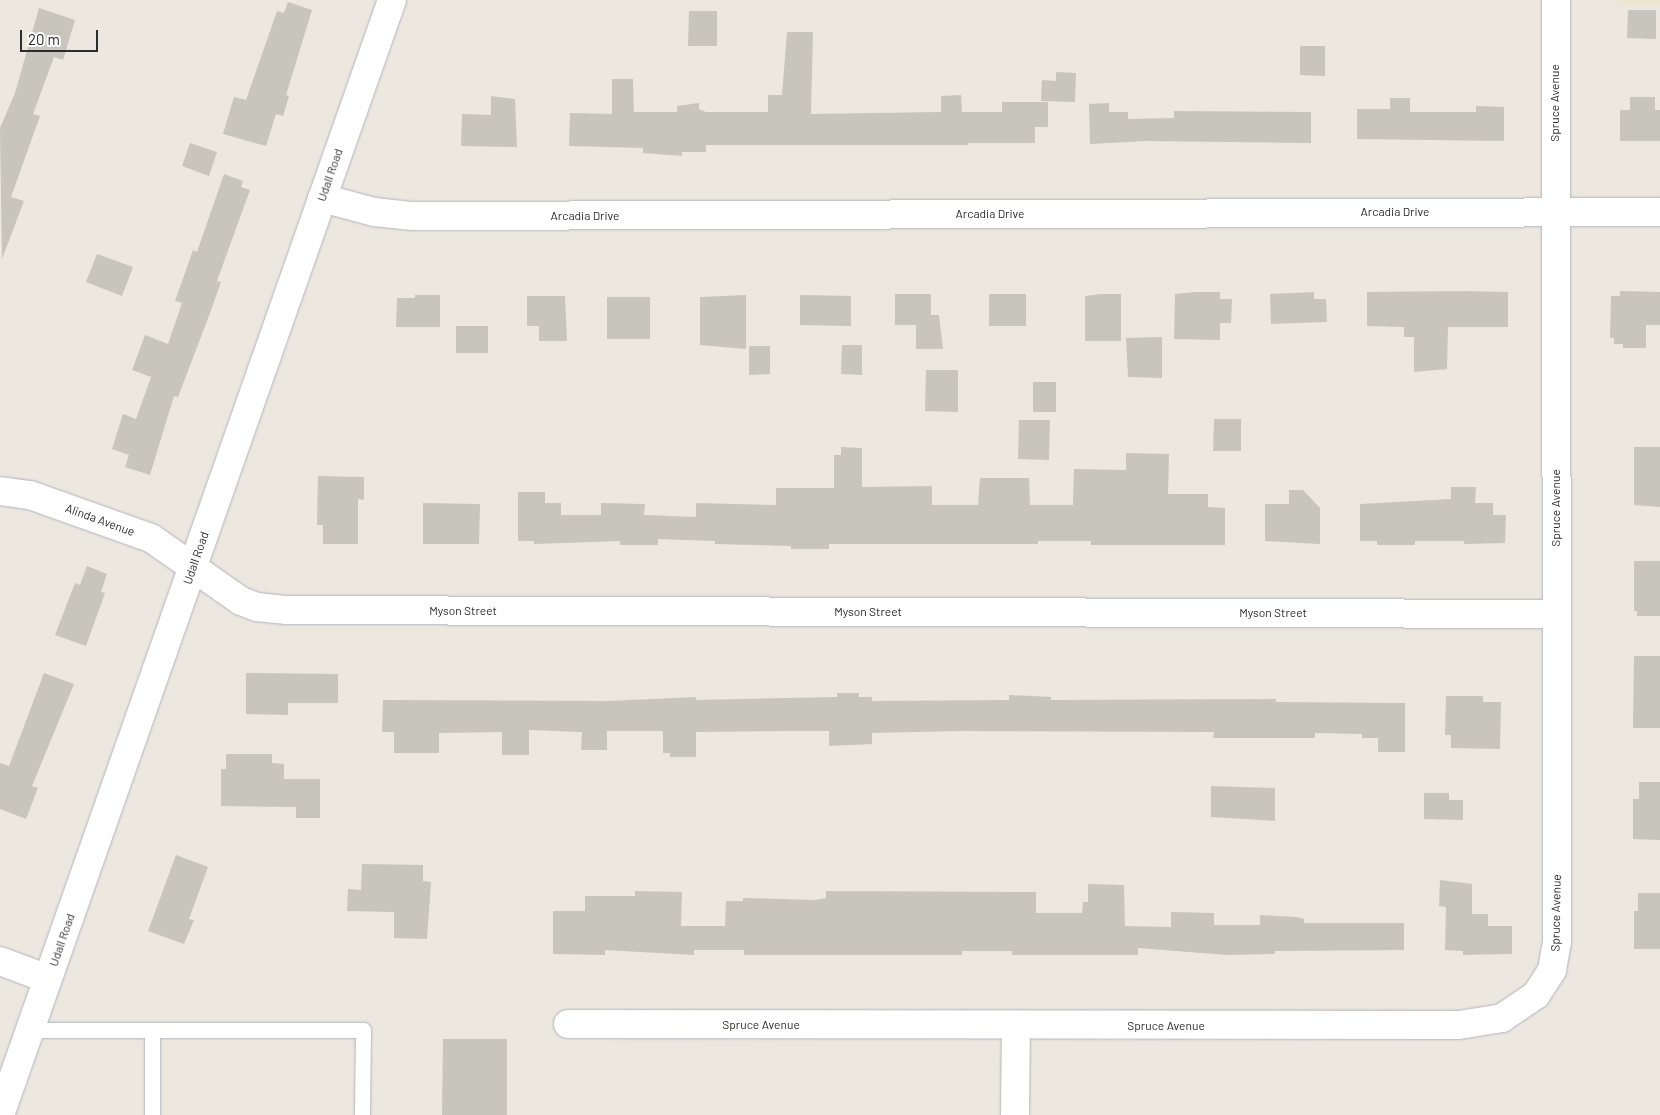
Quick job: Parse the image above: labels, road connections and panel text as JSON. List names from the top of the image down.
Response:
{
  "streets": {
    "street": [
      "Spruce Avenue",
      "Udall Road",
      "Arcadia Drive",
      "Alinda Avenue",
      "Myson Street"
    ]
  },
  "crossings": [
    ["Spruce Avenue", "Arcadia Drive"],
    ["Spruce Avenue", "Myson Street"],
    ["Udall Road", "Arcadia Drive"],
    ["Udall Road", "Alinda Avenue"],
    ["Udall Road", "Myson Street"],
    ["Alinda Avenue", "Myson Street"]
  ],
  "scale_bar": "20 m"
}
